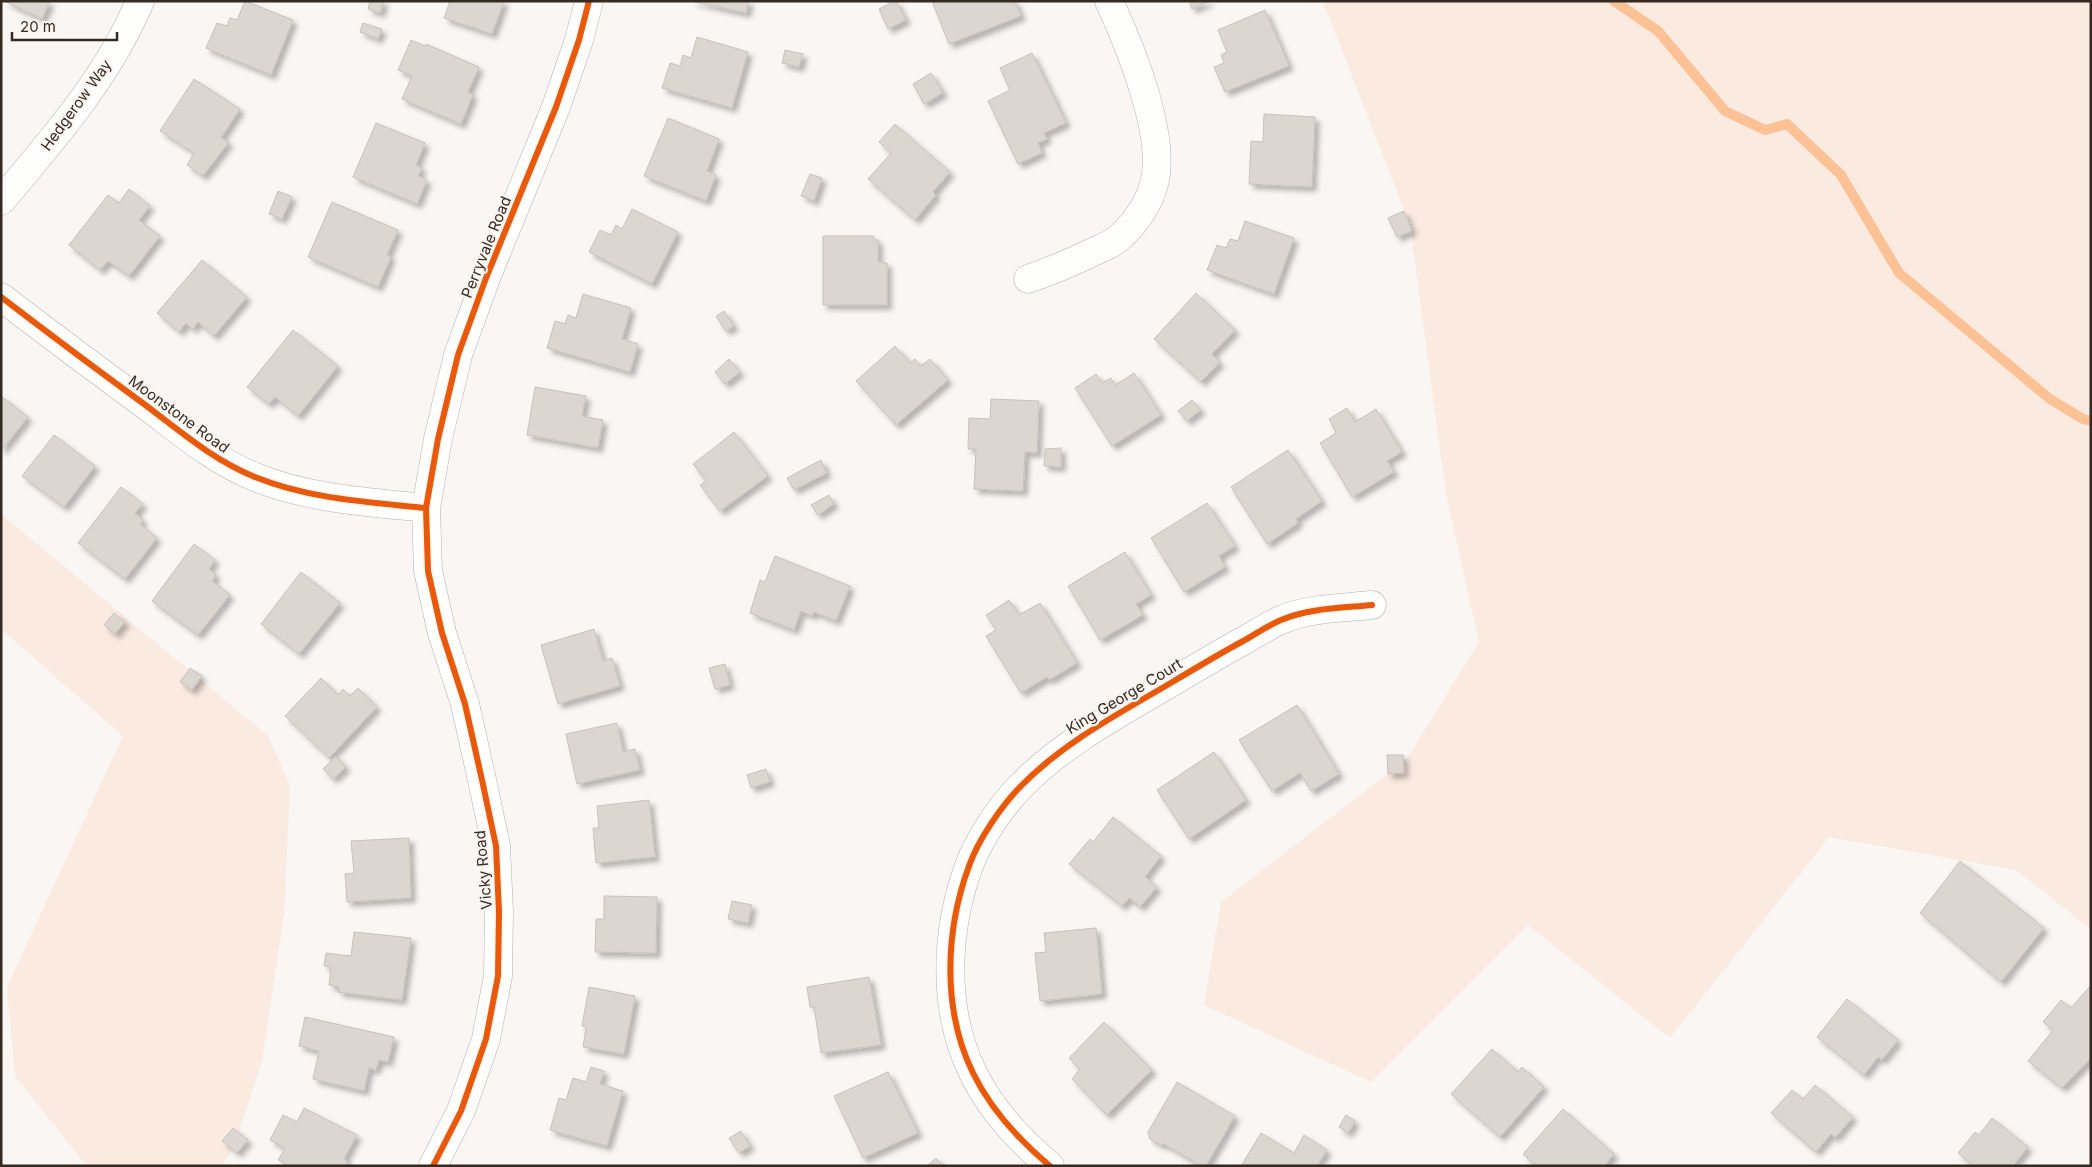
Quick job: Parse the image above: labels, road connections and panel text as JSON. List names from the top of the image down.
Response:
{
  "streets": {
    "street": [
      "Hedgerow Way",
      "Perryvale Road",
      "Moonstone Road",
      "King George Court",
      "Vicky Road"
    ]
  },
  "crossings": [
    ["Perryvale Road", "Moonstone Road"],
    ["Perryvale Road", "Vicky Road"],
    ["Moonstone Road", "Vicky Road"]
  ],
  "scale_bar": "20 m"
}
